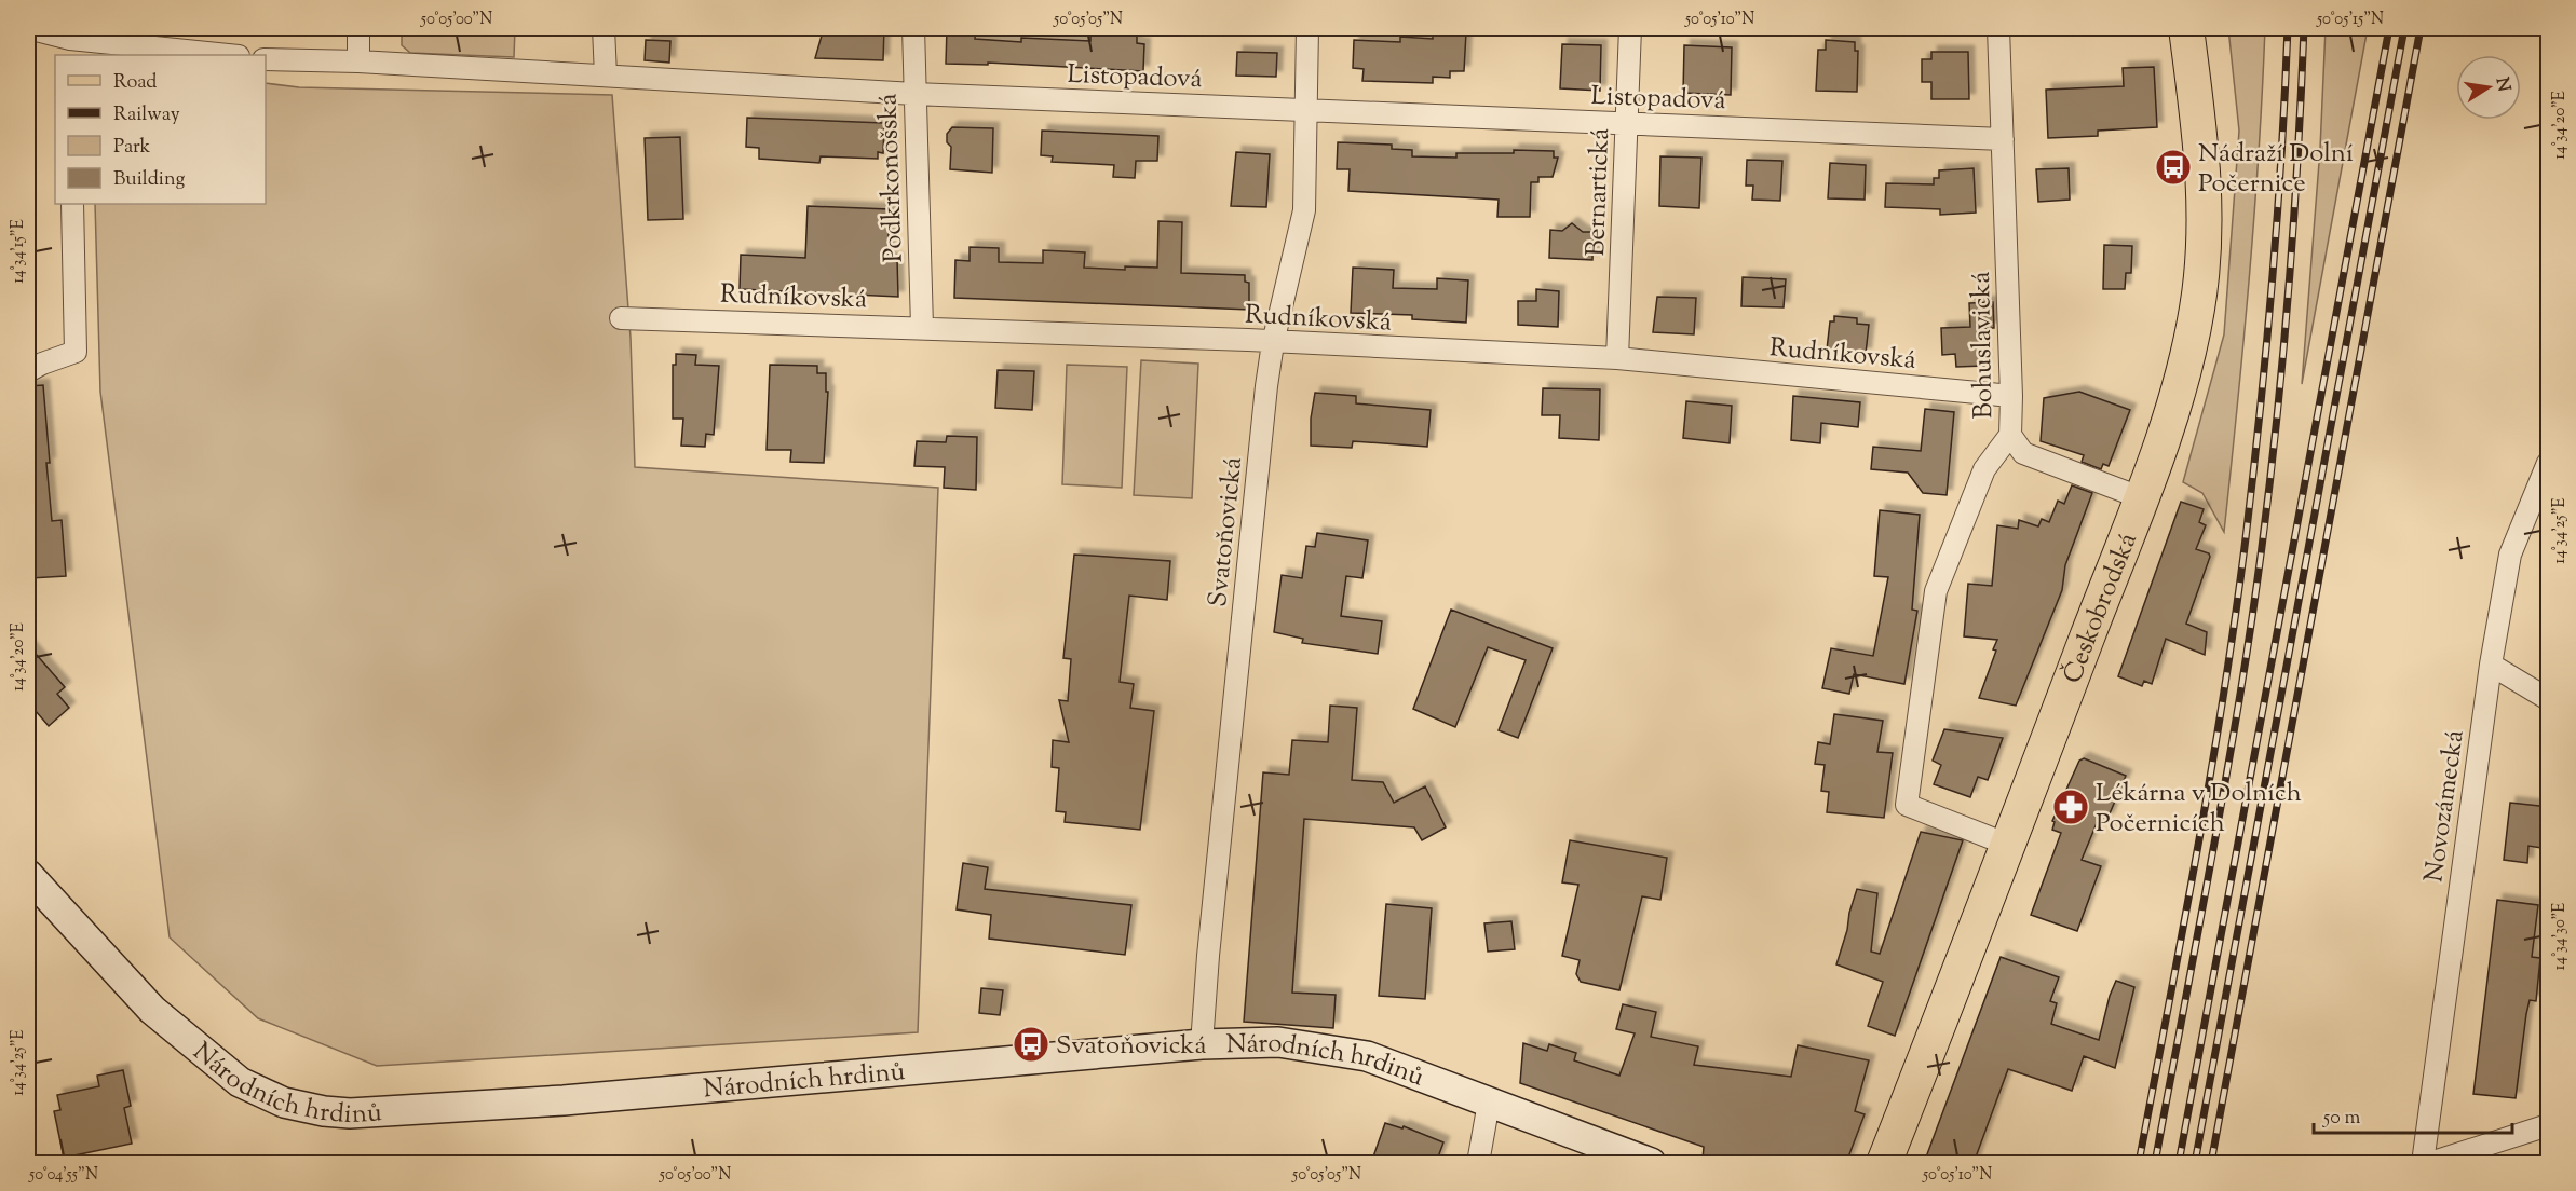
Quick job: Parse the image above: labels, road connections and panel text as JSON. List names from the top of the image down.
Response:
{
  "streets": {
    "main road": ["Českobrodská"],
    "street": [
      "Listopadová",
      "Podkrkonošská",
      "Bernartická",
      "Rudníkovská",
      "Bohuslavická",
      "Svatoňovická",
      "Novozámecká",
      "Národních hrdinů"
    ]
  },
  "crossings": [
    ["Listopadová", "Podkrkonošská"],
    ["Listopadová", "Bernartická"],
    ["Listopadová", "Bohuslavická"],
    ["Listopadová", "Svatoňovická"],
    ["Podkrkonošská", "Rudníkovská"],
    ["Bernartická", "Rudníkovská"],
    ["Rudníkovská", "Bohuslavická"],
    ["Rudníkovská", "Svatoňovická"],
    ["Bohuslavická", "Českobrodská"],
    ["Svatoňovická", "Národních hrdinů"]
  ],
  "places": {
    "bus stop": ["Nádraží Dolní Počernice", "Svatoňovická"],
    "pharmacy": ["Lékárna v Dolních Počernicích"]
  },
  "legend": [
    "Road",
    "Railway",
    "Park",
    "Building"
  ],
  "scale_bar": "50 m",
  "north": "right",
  "coordinates": [
    "50°05'00\"N",
    "50°05'05\"N",
    "50°05'10\"N",
    "50°05'15\"N",
    "14°34'20\"E",
    "14°34'15\"E",
    "14°34'25\"E",
    "14°34'30\"E",
    "50°04'55\"N"
  ]
}
